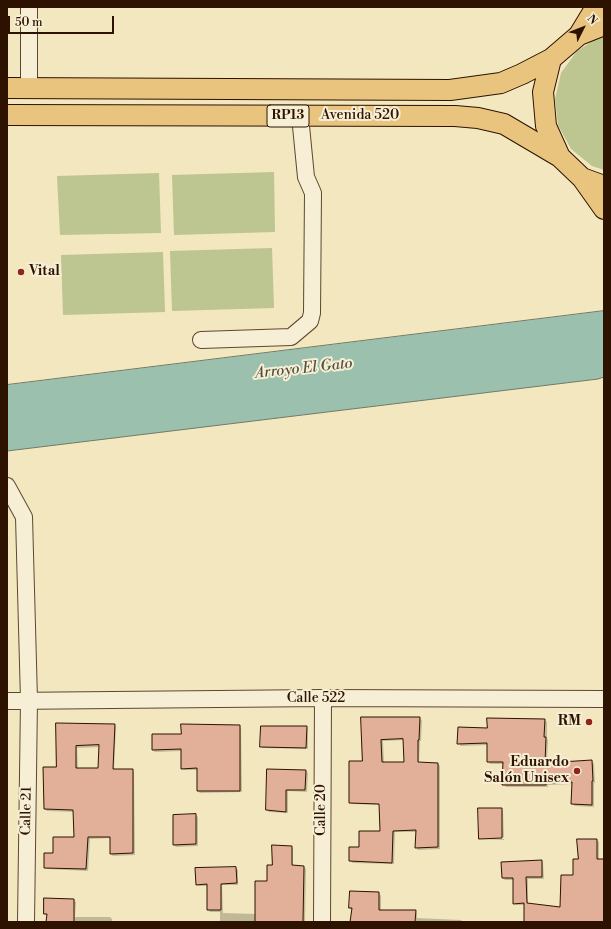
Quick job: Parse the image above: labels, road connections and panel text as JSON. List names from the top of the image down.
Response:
{
  "streets": {
    "main road": ["RP13", "Avenida 520"],
    "street": ["Calle 522", "Calle 20", "Calle 21"]
  },
  "crossings": [
    ["RP13", "Avenida 520"],
    ["Calle 522", "Calle 20"],
    ["Calle 522", "Calle 21"]
  ],
  "water": ["Arroyo El Gato"],
  "places": ["Vital", "RM", "Eduardo Salón Unisex"],
  "scale_bar": "50 m",
  "north": "top right"
}
